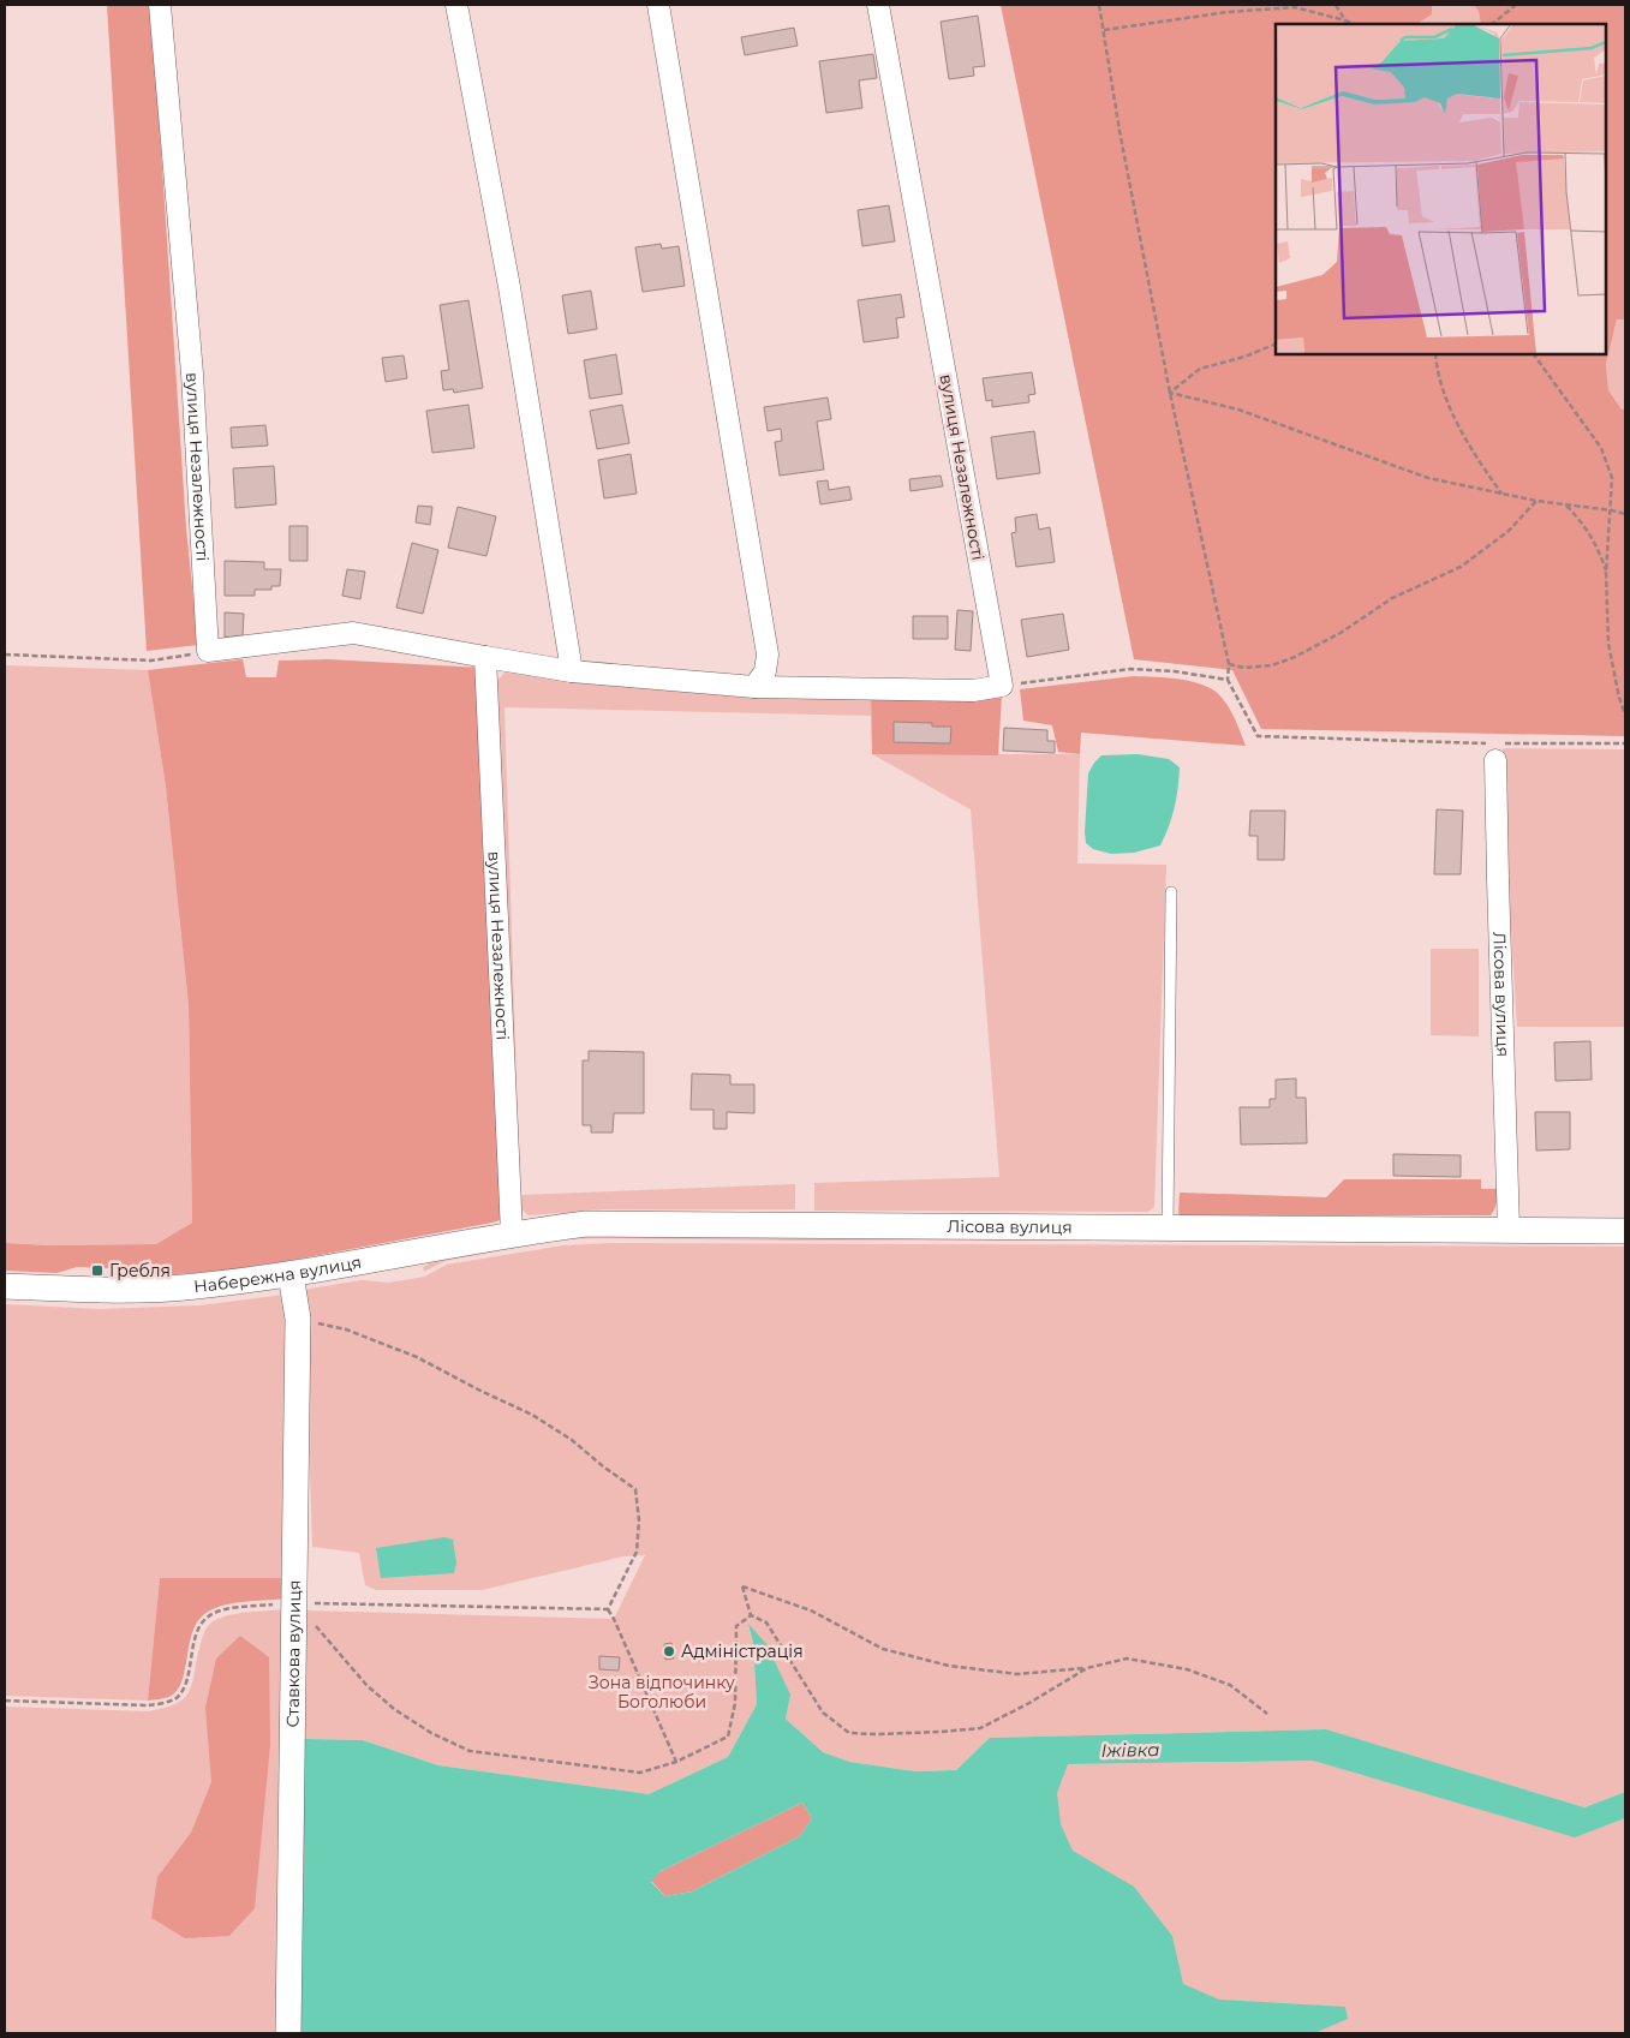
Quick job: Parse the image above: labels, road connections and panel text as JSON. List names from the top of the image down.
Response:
{
  "streets": {
    "street": [
      "вулиця Незалежності",
      "Лісова вулиця",
      "Набережна вулиця",
      "Ставкова вулиця"
    ]
  },
  "crossings": [
    ["вулиця Незалежності", "Лісова вулиця"],
    ["вулиця Незалежності", "Набережна вулиця"],
    ["Лісова вулиця", "Набережна вулиця"],
    ["Набережна вулиця", "Ставкова вулиця"]
  ],
  "water": ["Іжівка"],
  "parks": ["Зона відпочинку Боголюби"],
  "places": {
    "transit": ["Гребля"],
    "other": ["Адміністрація"]
  }
}
